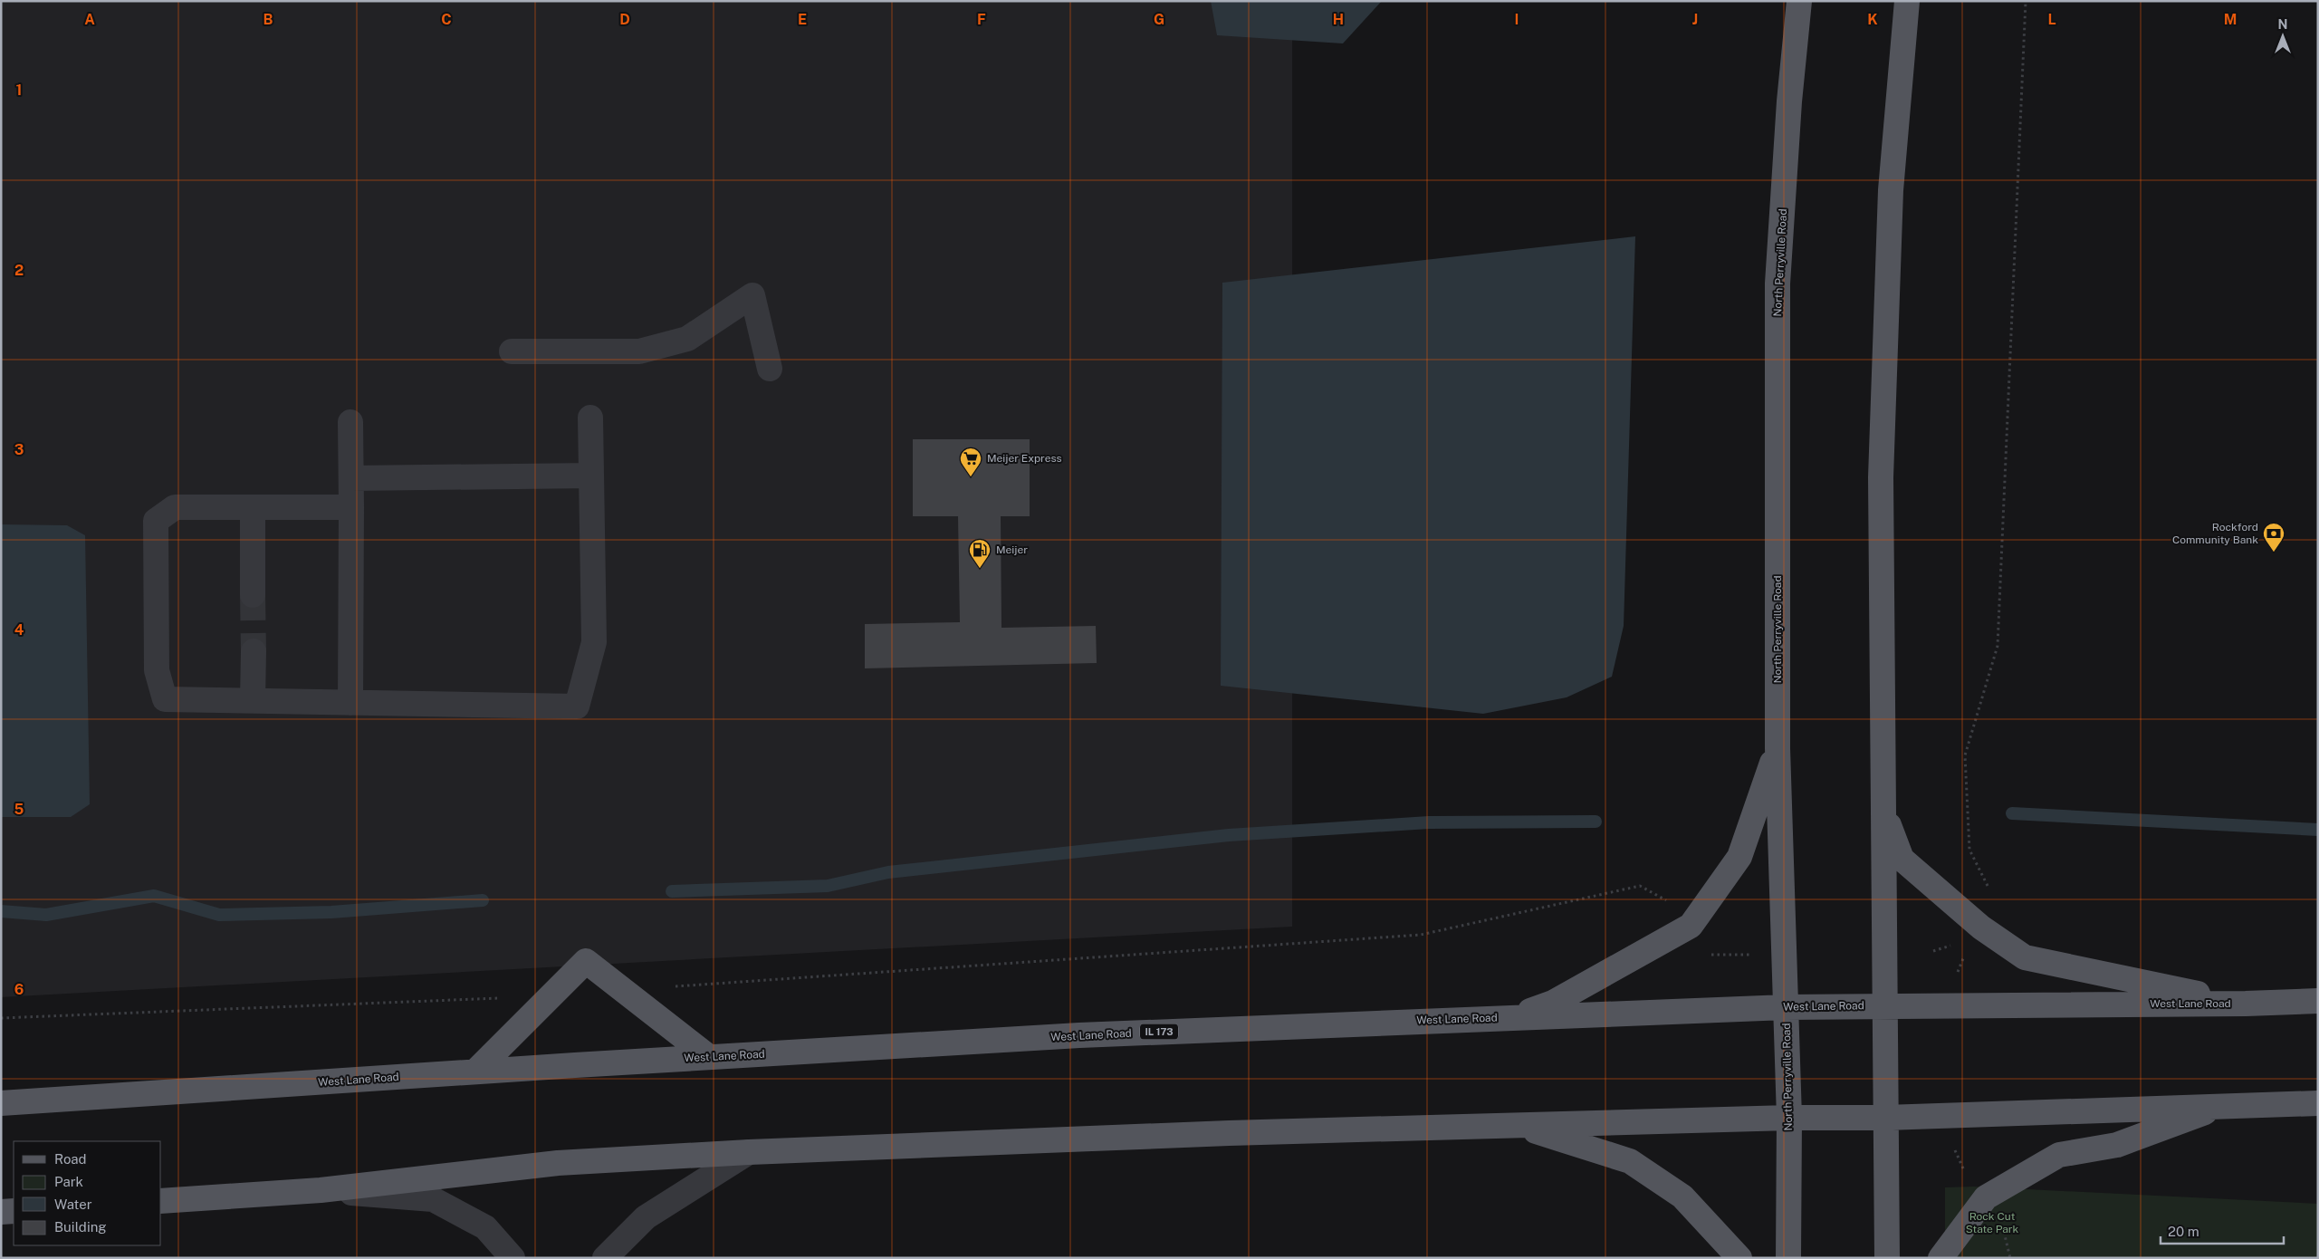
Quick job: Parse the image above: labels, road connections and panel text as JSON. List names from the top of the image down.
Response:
{
  "streets": {
    "main road": ["North Perryville Road", "West Lane Road", "IL 173"]
  },
  "crossings": [
    ["North Perryville Road", "West Lane Road"]
  ],
  "parks": ["Rock Cut State Park"],
  "places": {
    "supermarket": ["Meijer Express"],
    "bank": ["Rockford Community Bank"],
    "fuel station": ["Meijer"]
  },
  "legend": [
    "Road",
    "Park",
    "Water",
    "Building"
  ],
  "scale_bar": "20 m",
  "north": "top",
  "grid": {
    "columns": [
      "A",
      "B",
      "C",
      "D",
      "E",
      "F",
      "G",
      "H",
      "I",
      "J",
      "K",
      "L",
      "M"
    ],
    "rows": [
      "1",
      "2",
      "3",
      "4",
      "5",
      "6"
    ]
  }
}
